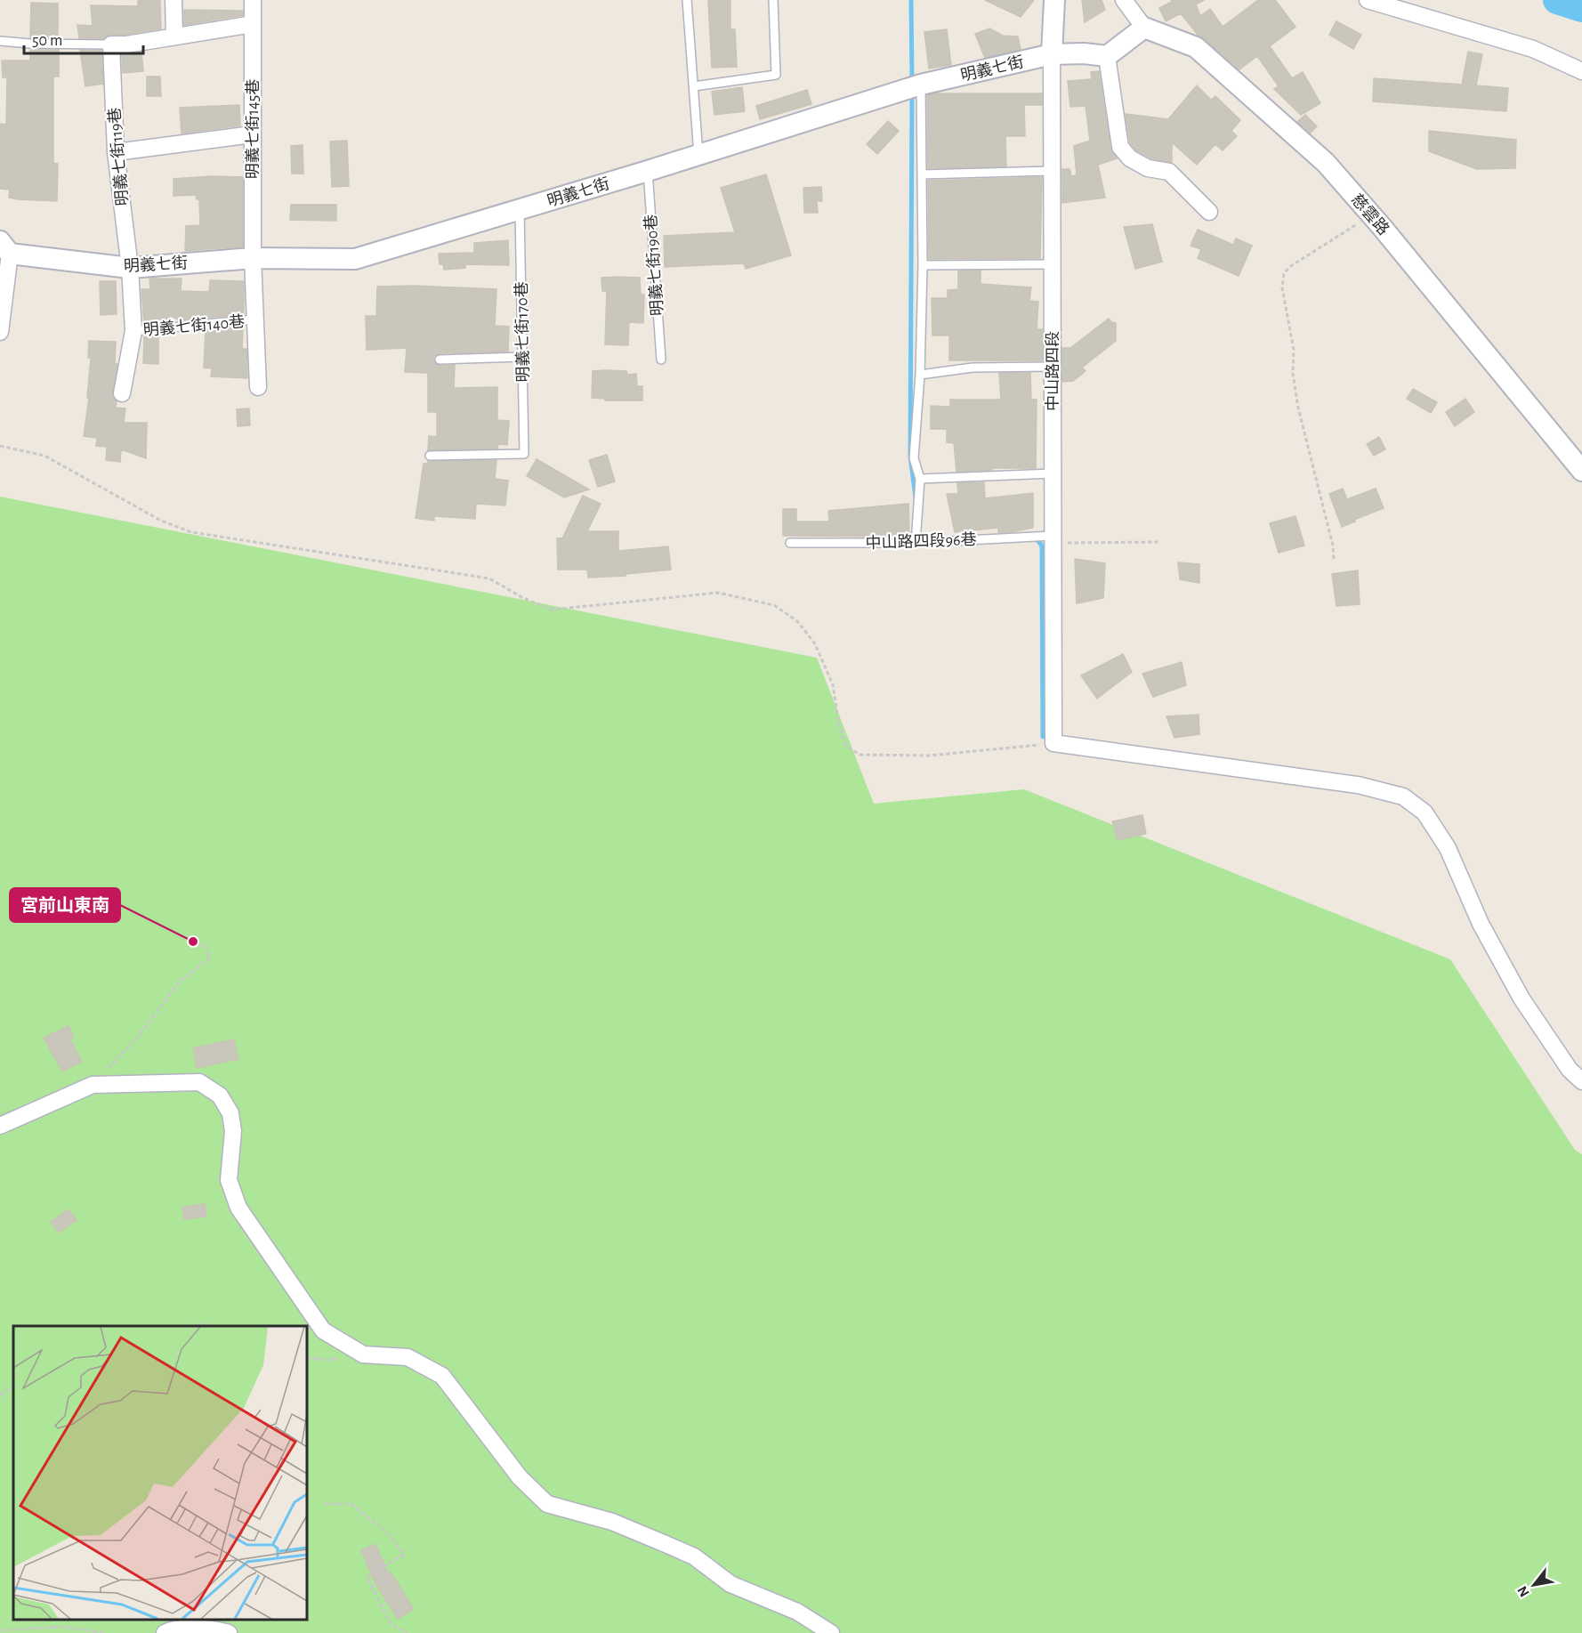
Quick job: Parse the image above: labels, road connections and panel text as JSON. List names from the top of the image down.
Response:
{
  "streets": {
    "street": [
      "明義七街",
      "明義七街145巷",
      "明義七街119巷",
      "慈雲路",
      "中山路四段"
    ],
    "lane": [
      "明義七街190巷",
      "明義七街140巷",
      "明義七街170巷",
      "中山路四段96巷"
    ]
  },
  "crossings": [
    ["明義七街", "明義七街145巷"],
    ["明義七街", "明義七街119巷"],
    ["明義七街", "明義七街190巷"],
    ["明義七街", "明義七街170巷"],
    ["明義七街", "中山路四段"],
    ["明義七街145巷", "明義七街140巷"],
    ["明義七街119巷", "明義七街140巷"],
    ["中山路四段", "中山路四段96巷"]
  ],
  "places": ["宮前山東南"],
  "scale_bar": "50 m",
  "north": "bottom left"
}
